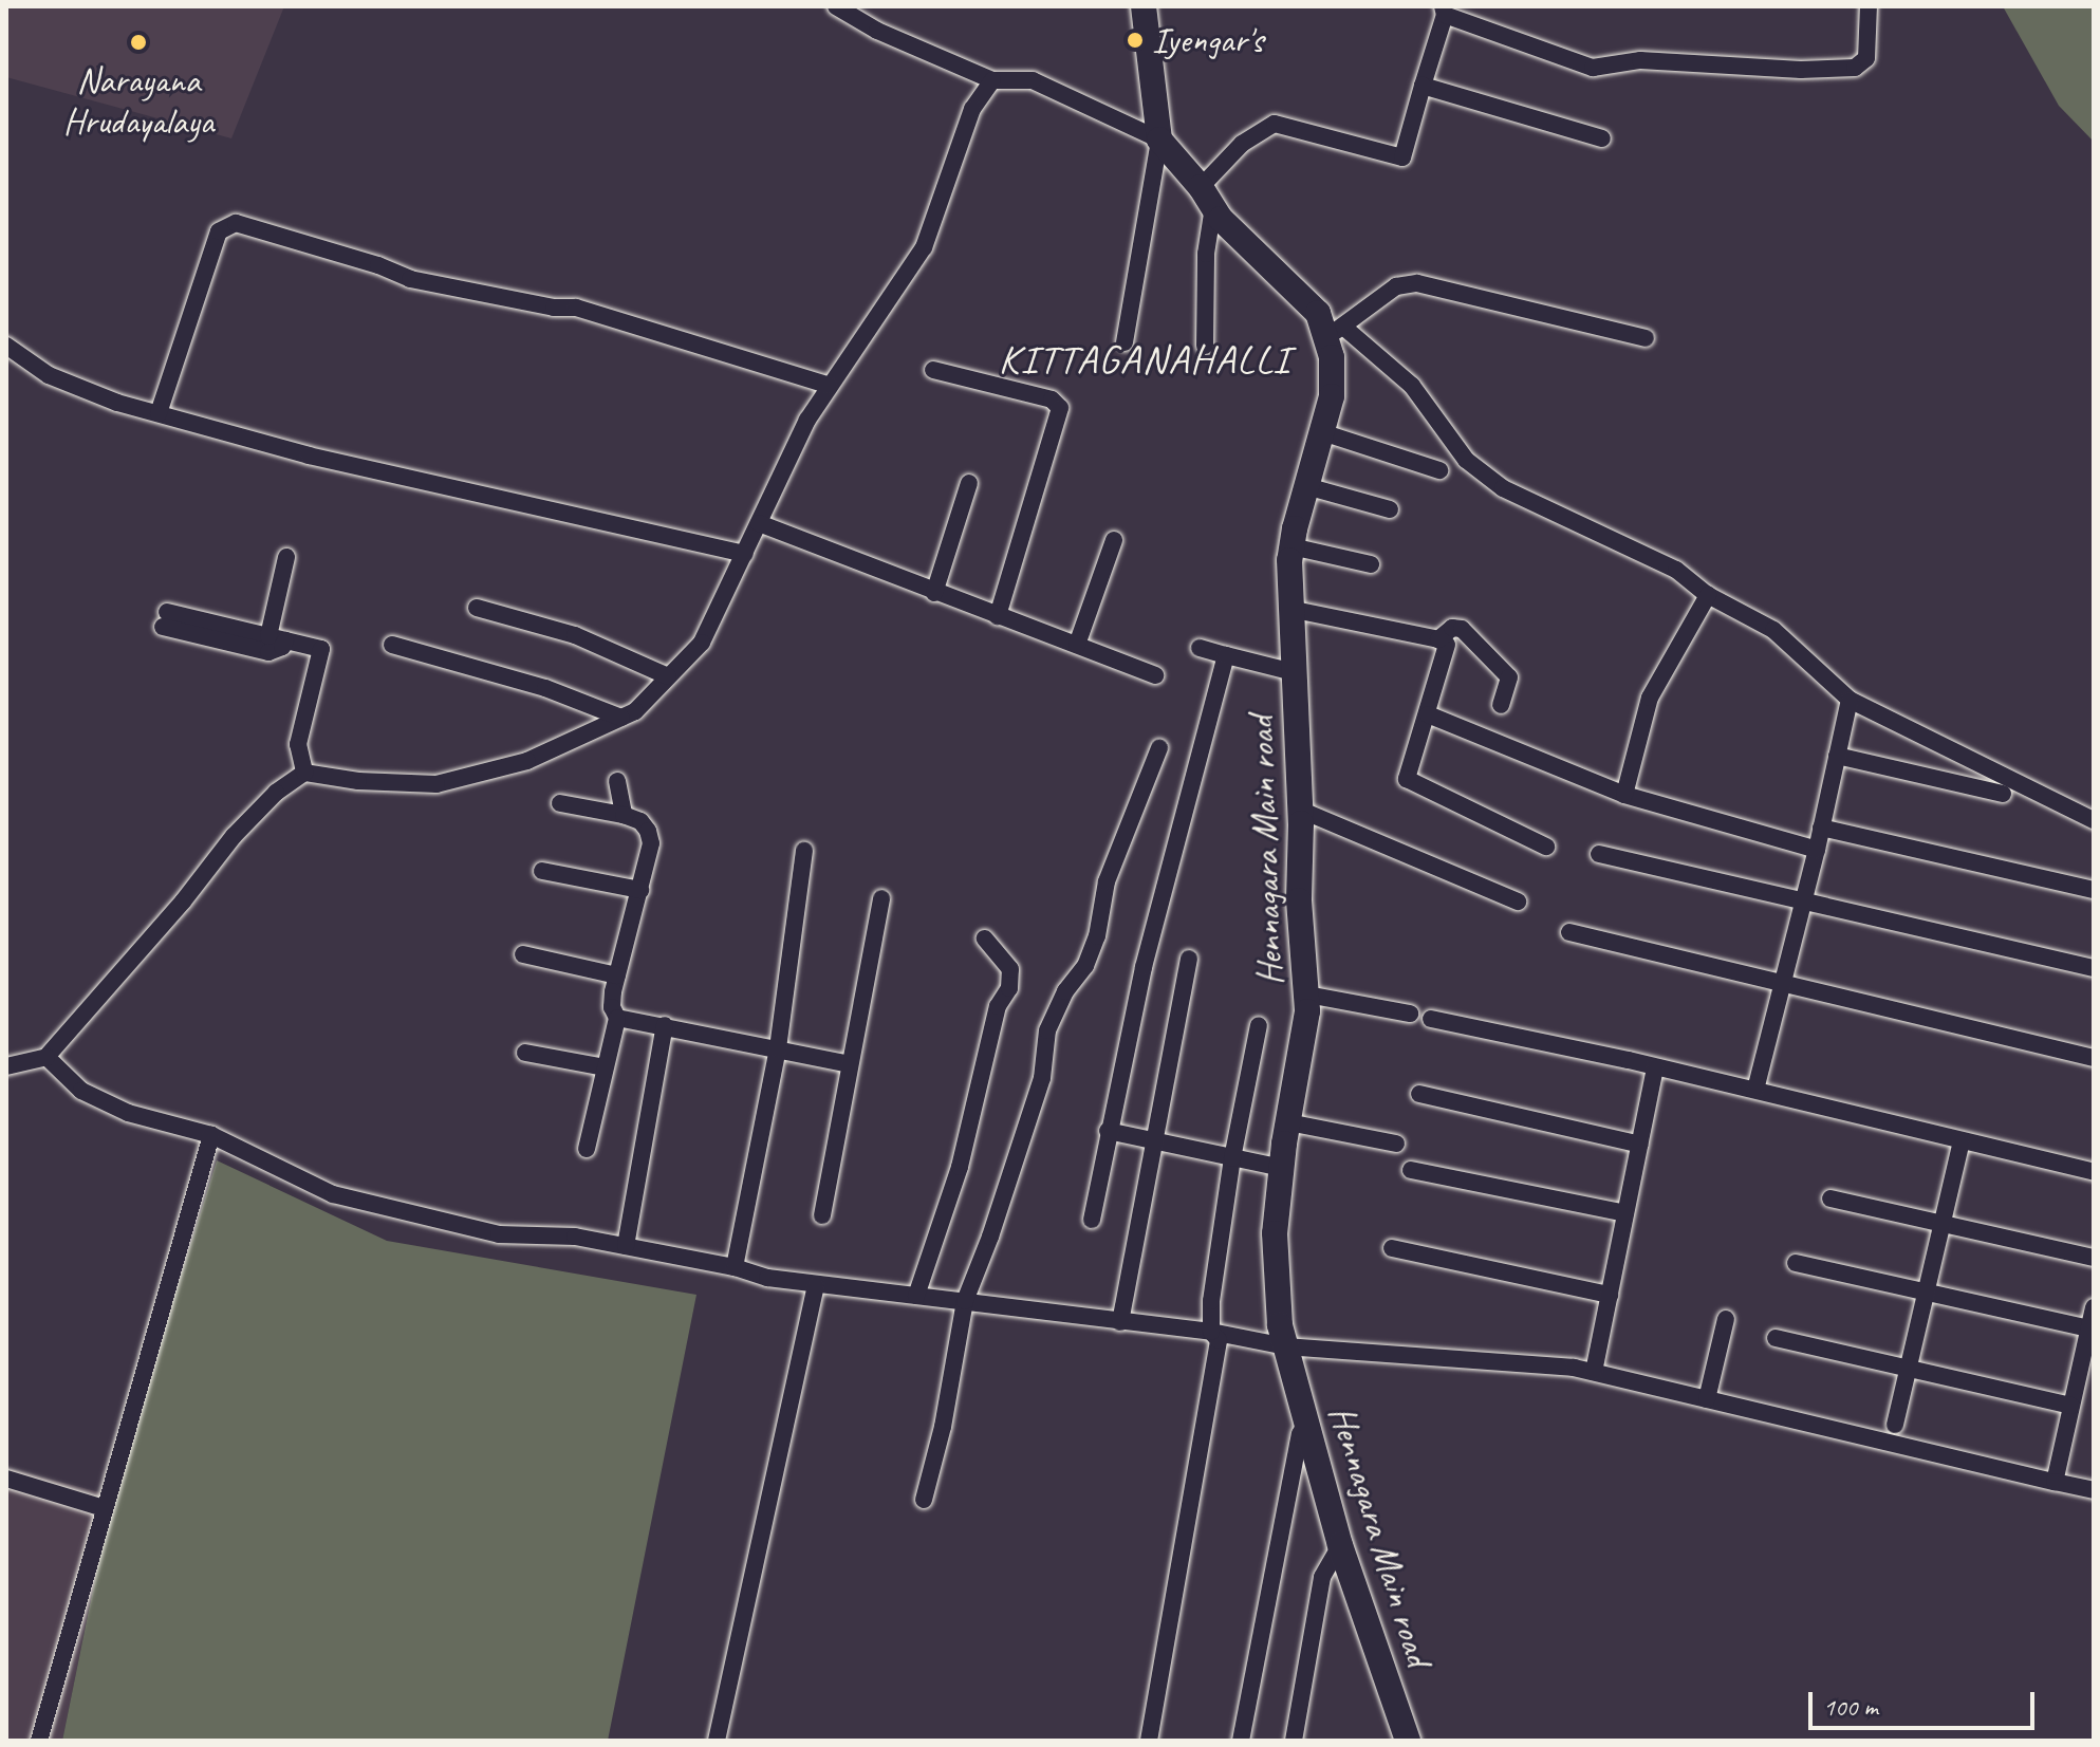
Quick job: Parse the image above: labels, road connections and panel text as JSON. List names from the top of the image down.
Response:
{
  "streets": {
    "street": ["Hennagara Main road"]
  },
  "districts": ["KITTAGANAHALLI"],
  "places": ["Iyengar's", "Narayana Hrudayalaya"],
  "scale_bar": "100 m"
}
